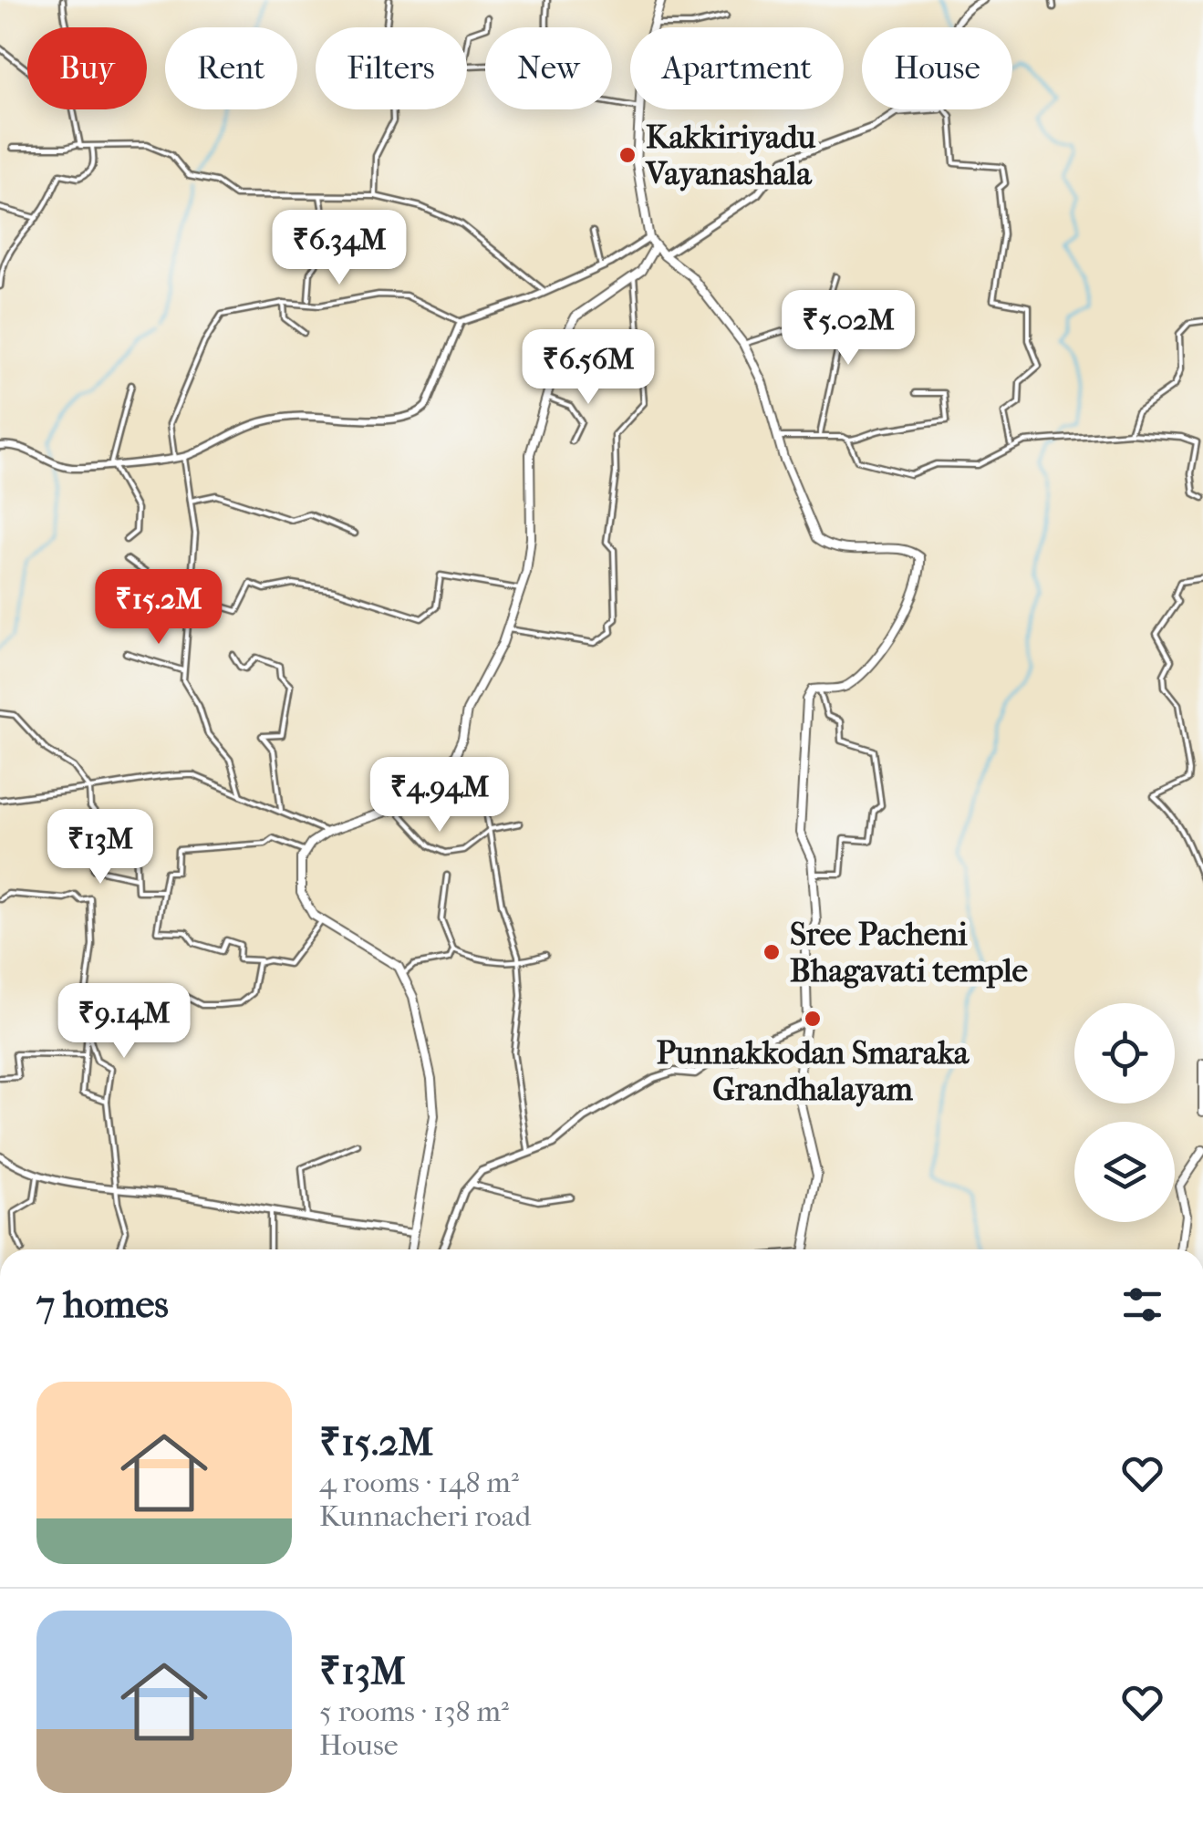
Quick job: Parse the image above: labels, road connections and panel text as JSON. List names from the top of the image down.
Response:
{
  "places": ["Kakkiriyadu Vayanashala", "Sree Pacheni Bhagavati temple", "Punnakkodan Smaraka Grandhalayam"],
  "page": {
    "chip": [
      "Buy",
      "Rent",
      "Filters",
      "New",
      "Apartment",
      "House"
    ],
    "price": [
      "₹6.34M",
      "₹5.02M",
      "₹6.56M",
      "₹15.2M",
      "₹4.94M",
      "₹13M",
      "₹9.14M"
    ],
    "heading": "7 homes",
    "list": [
      {
        "name": "₹15.2M",
        "note": "4 rooms · 148 m² · Kunnacheri road"
      },
      {
        "name": "₹13M",
        "note": "5 rooms · 138 m² · House"
      }
    ]
  }
}
